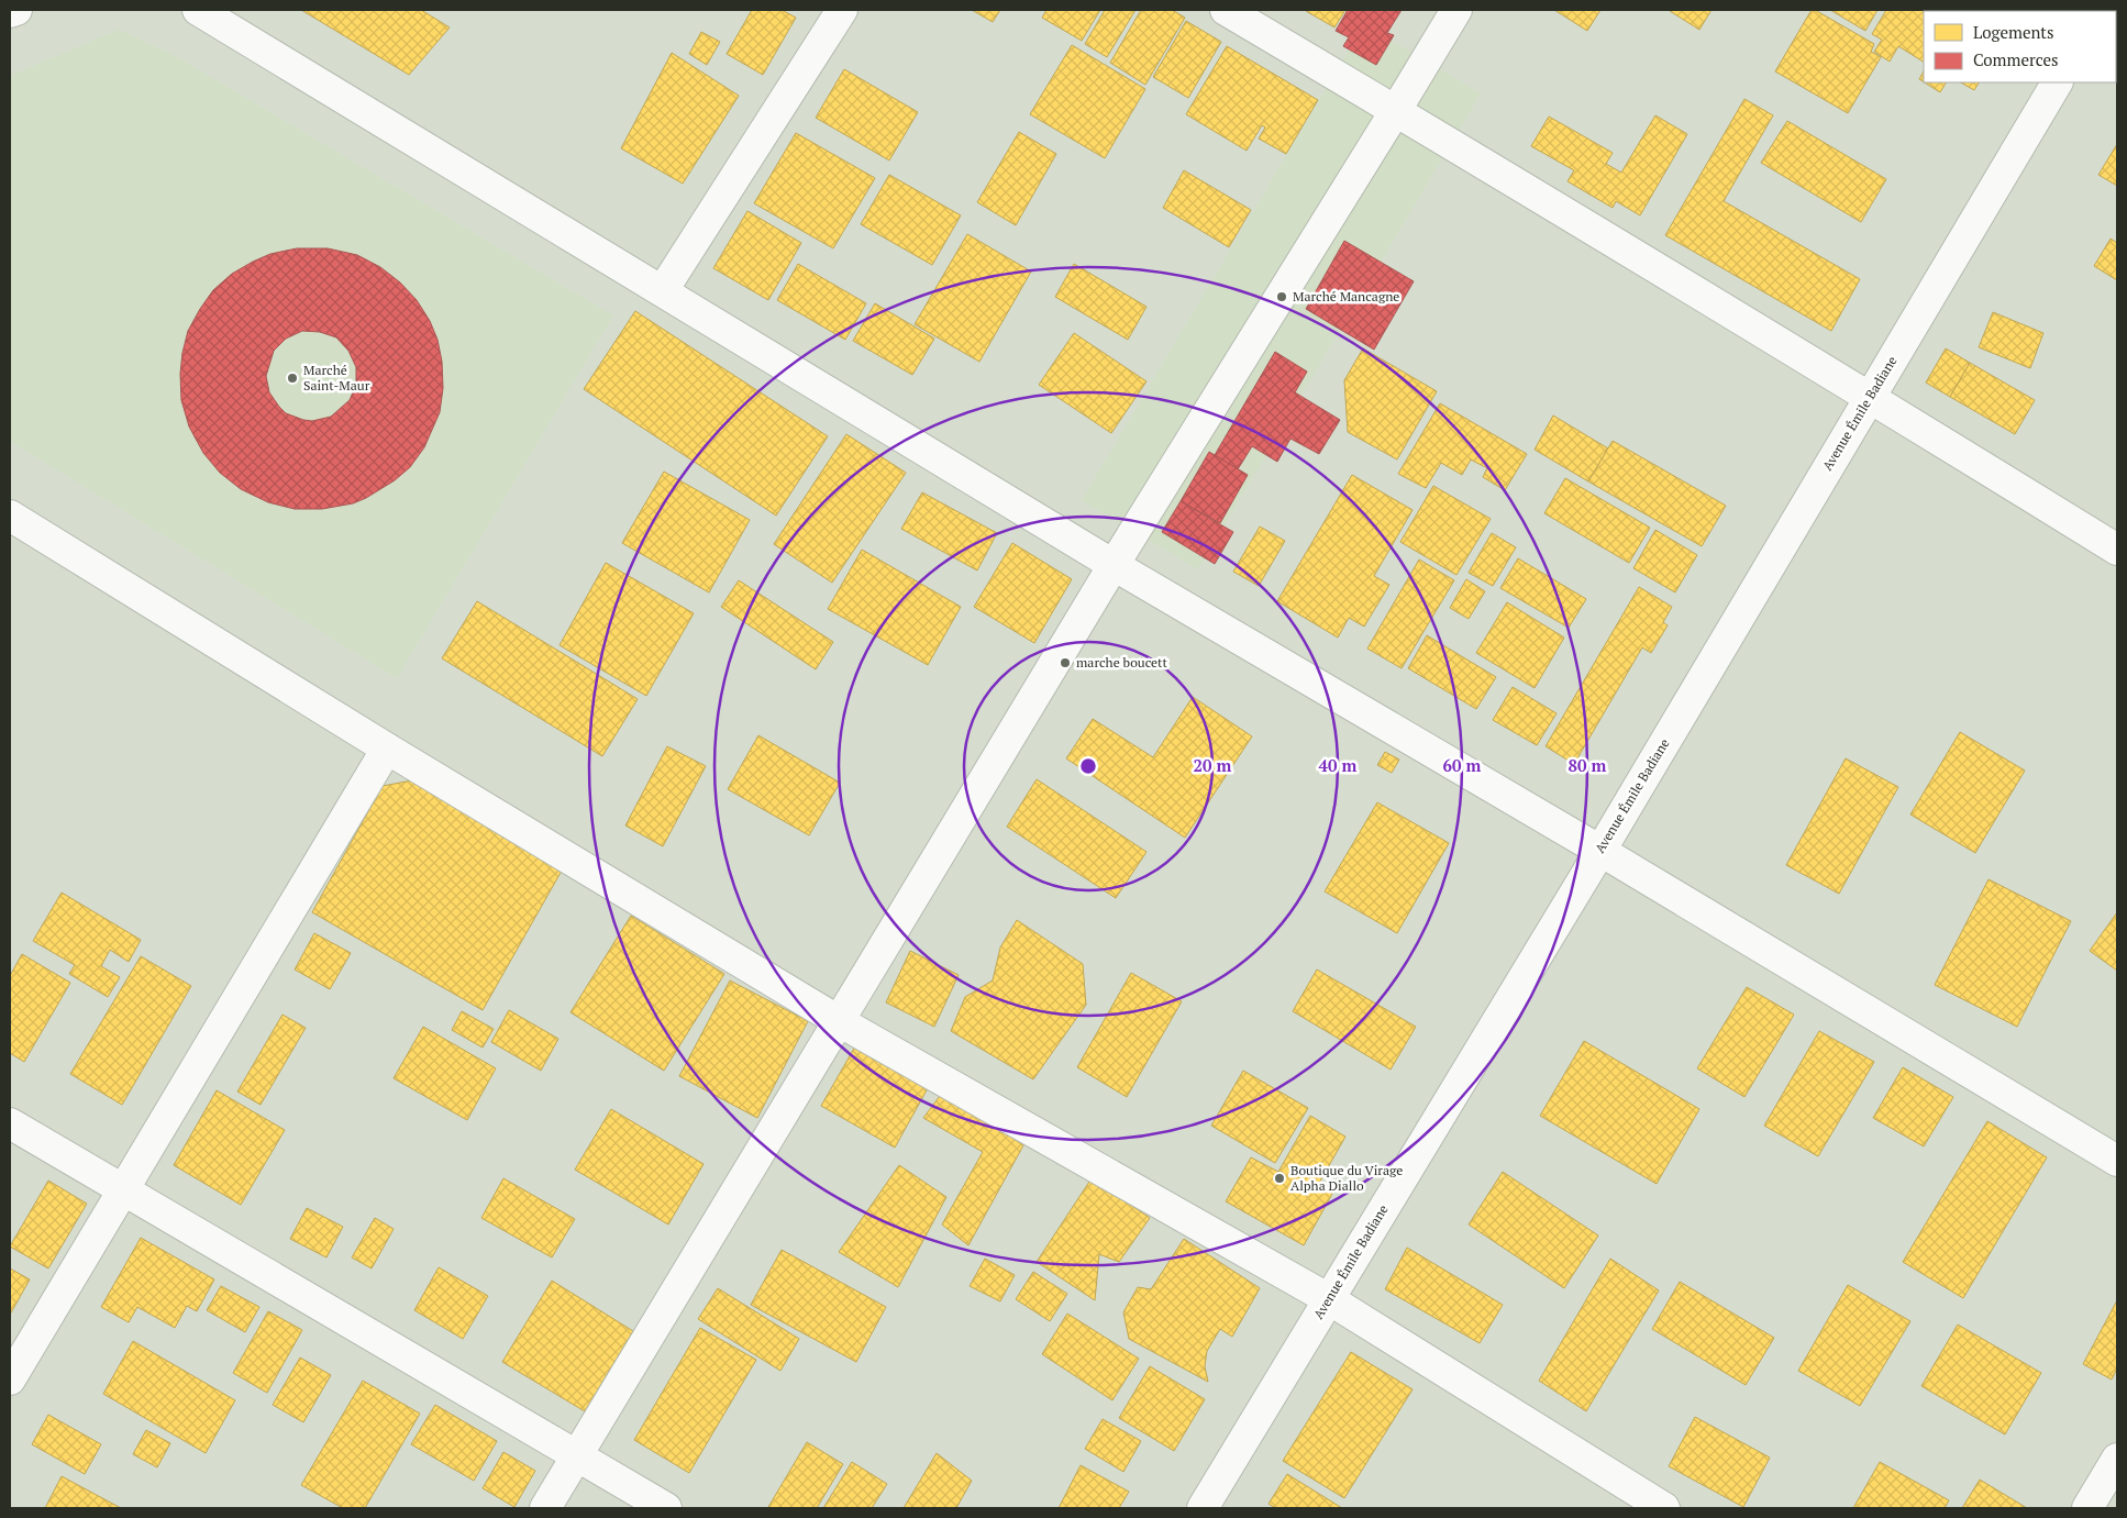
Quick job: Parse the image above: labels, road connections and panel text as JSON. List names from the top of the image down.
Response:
{
  "streets": {
    "street": ["Avenue Émile Badiane"]
  },
  "places": [
    "Marché Mancagne",
    "Marché Saint-Maur",
    "marche boucett",
    "Boutique du Virage Alpha Diallo"
  ],
  "legend": ["Logements", "Commerces"],
  "rings": [
    "20 m",
    "40 m",
    "60 m",
    "80 m"
  ]
}
